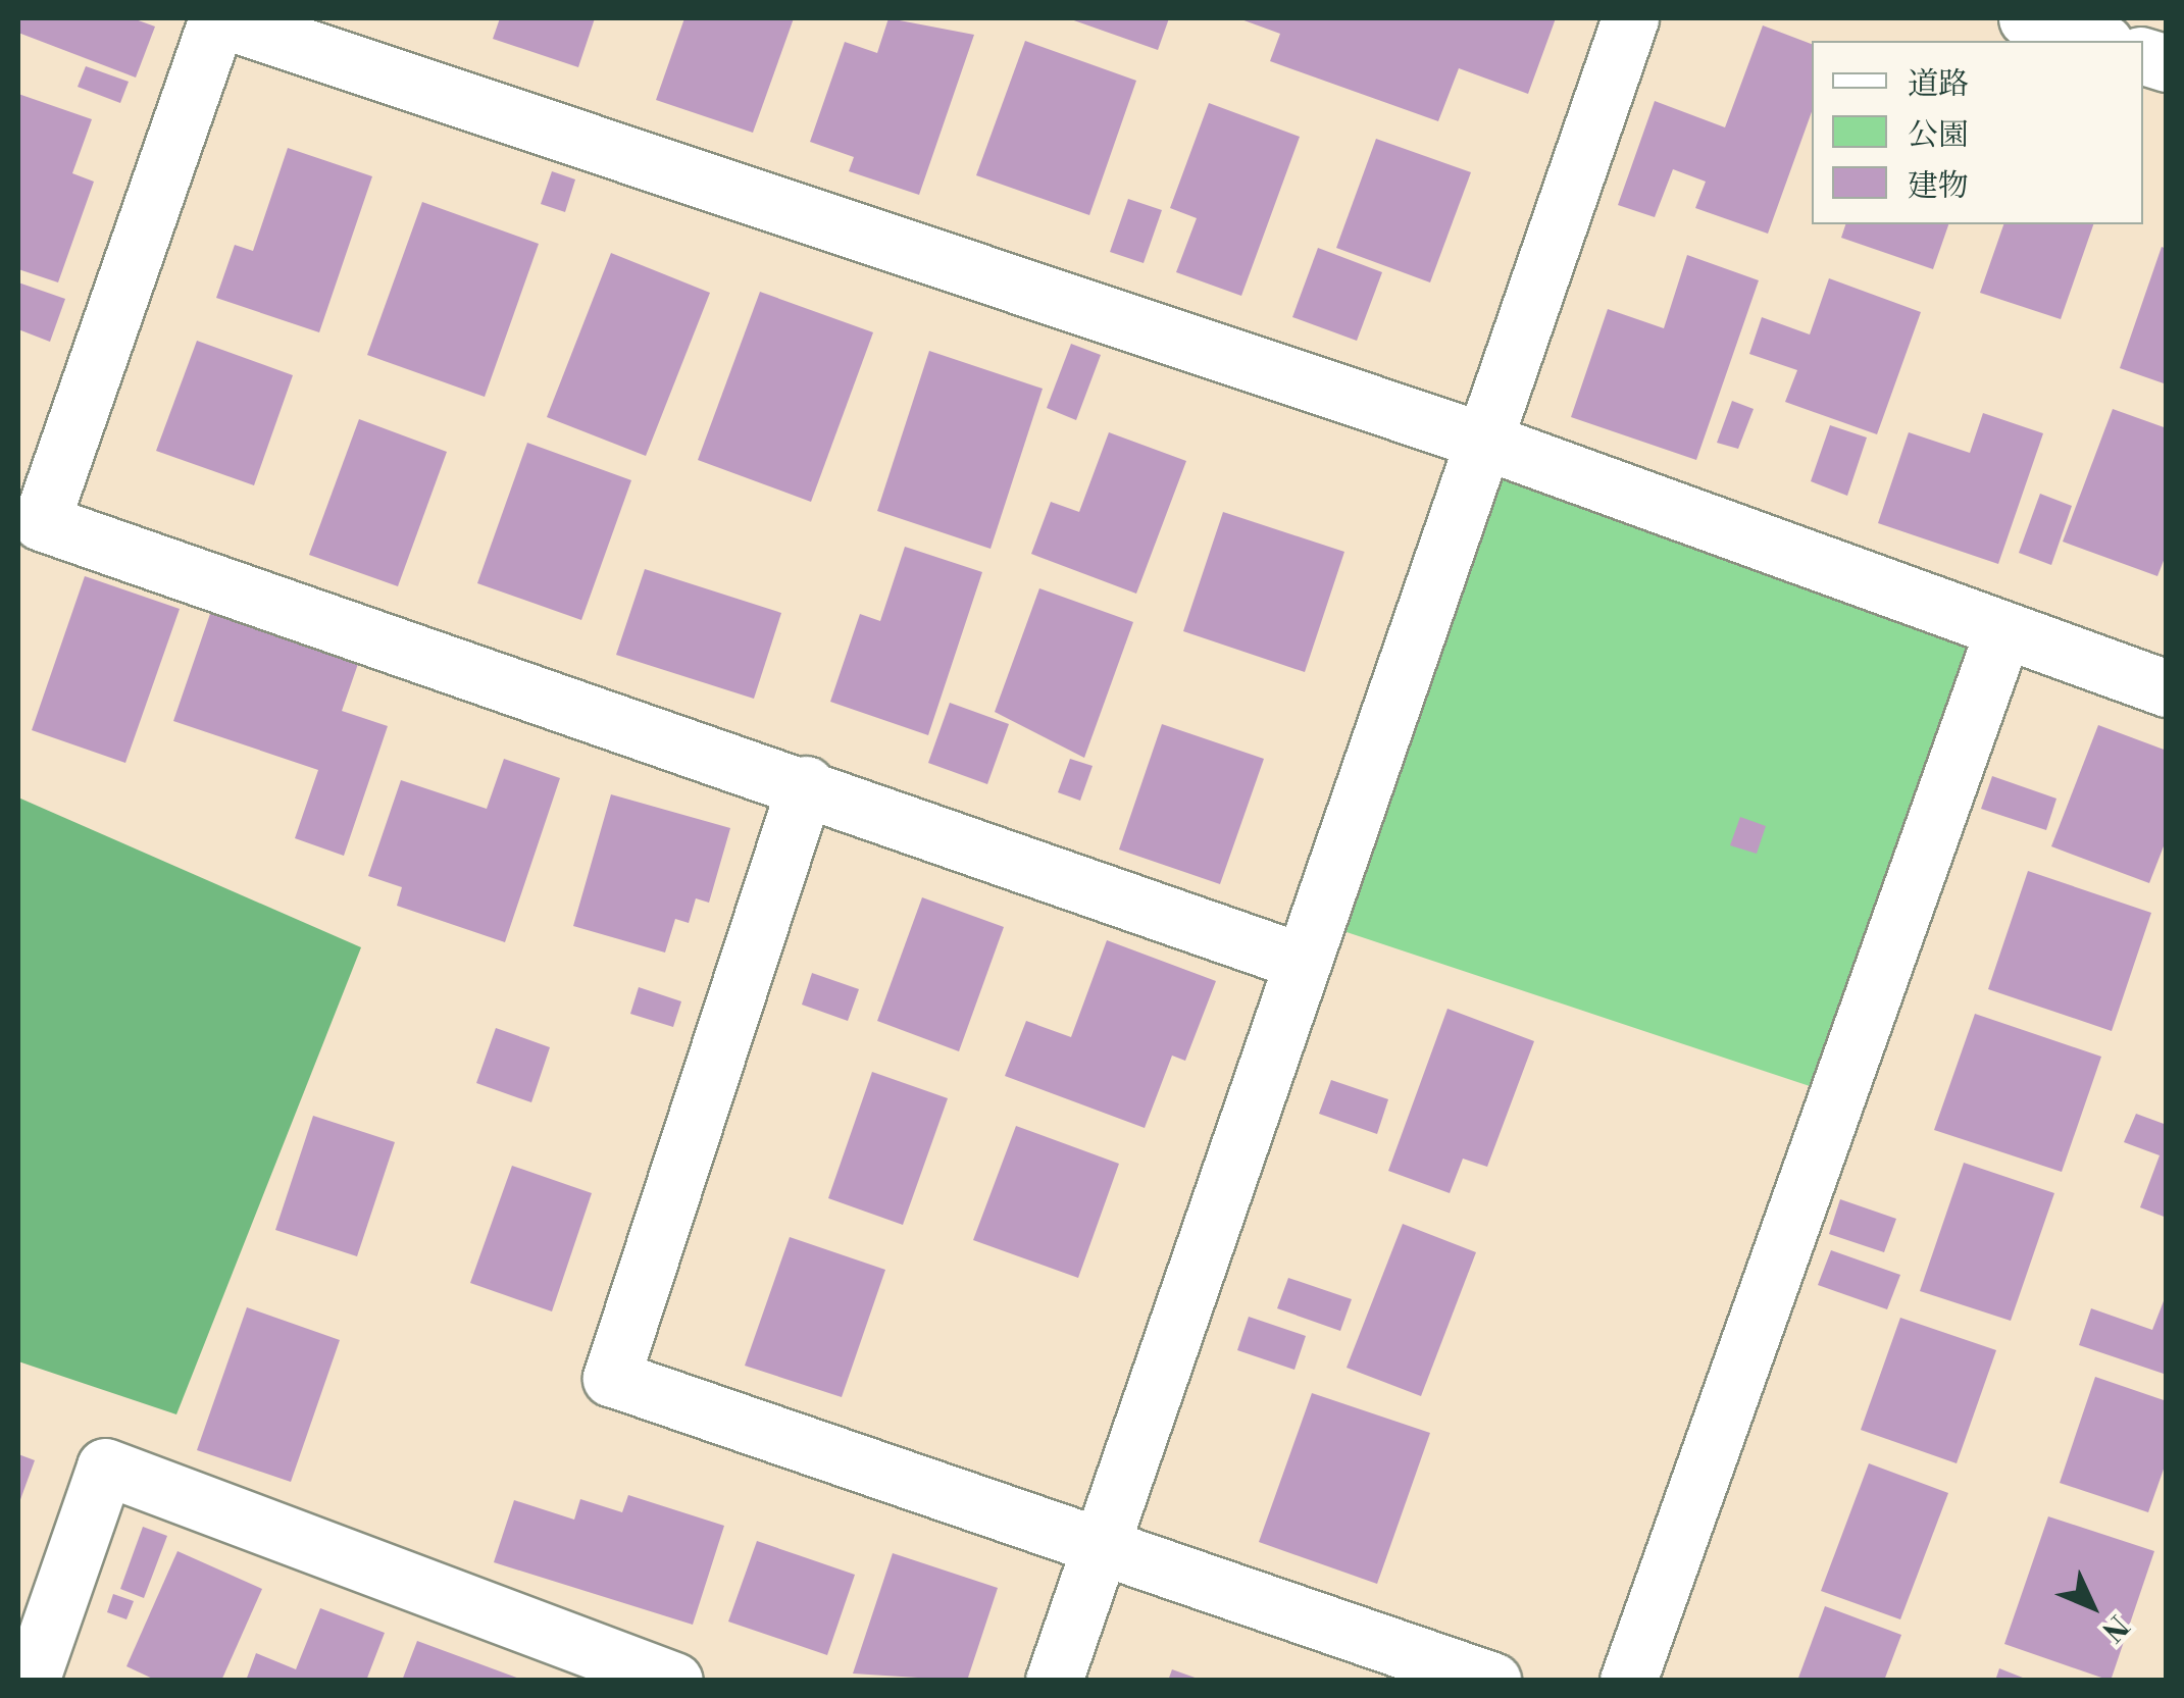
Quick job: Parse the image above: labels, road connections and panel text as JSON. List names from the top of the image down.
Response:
{
  "legend": ["道路", "公園", "建物"],
  "north": "bottom right"
}
